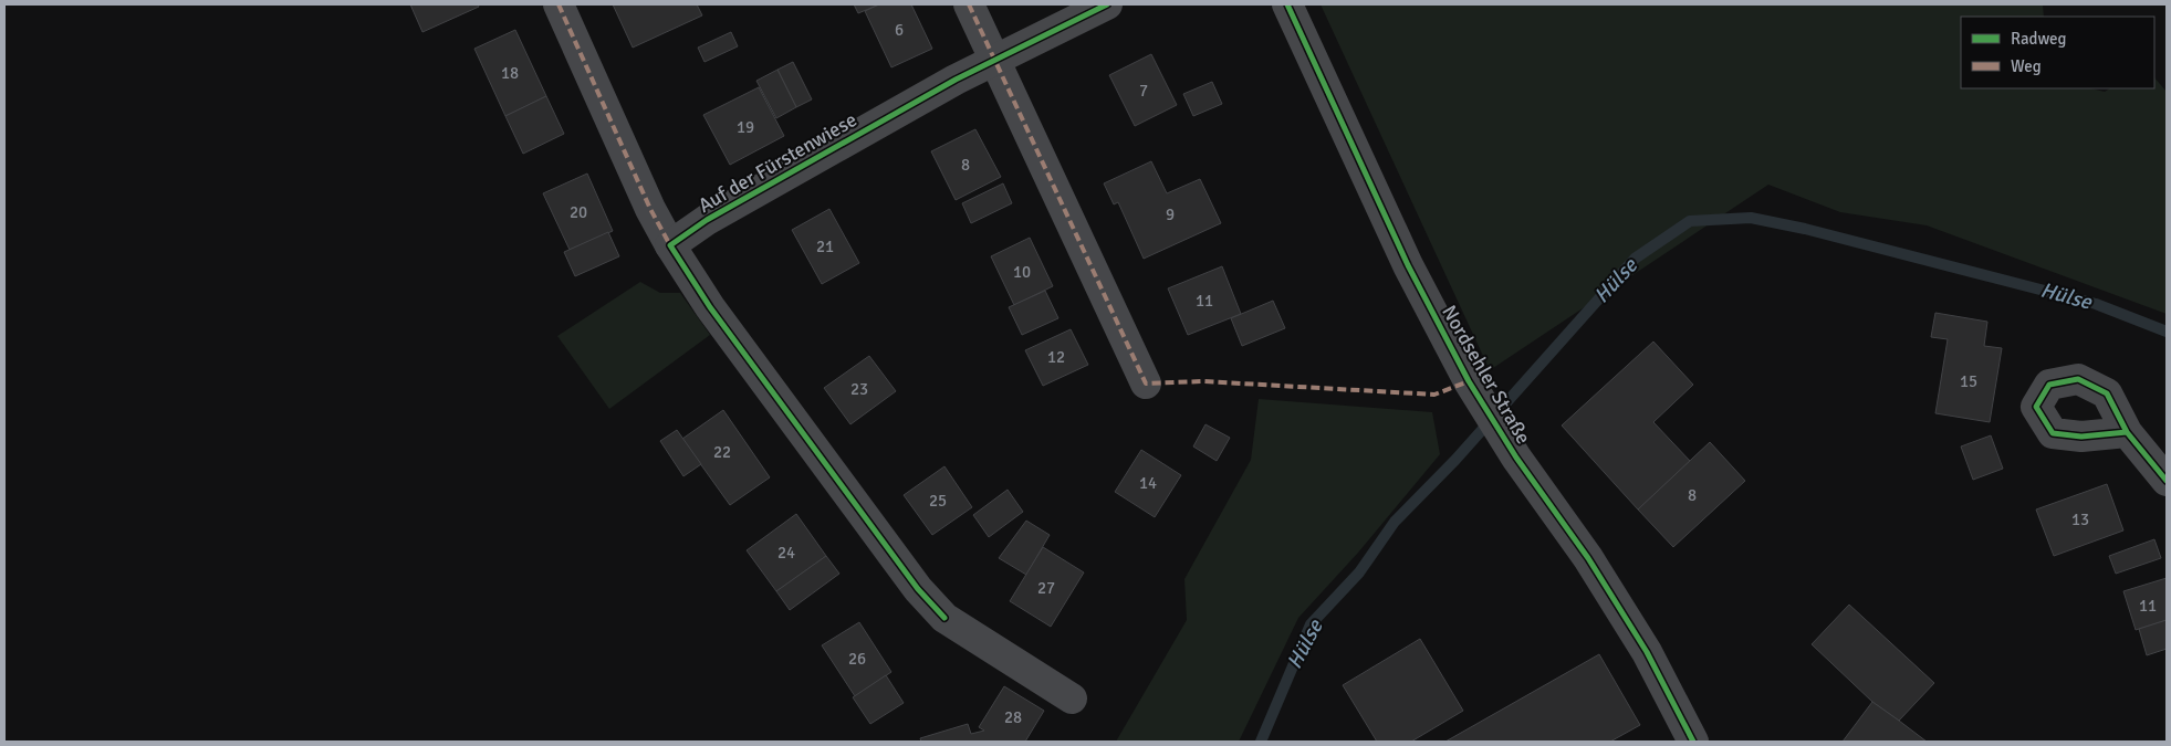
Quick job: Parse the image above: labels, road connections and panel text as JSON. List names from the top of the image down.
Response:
{
  "streets": {
    "street": ["Auf der Fürstenwiese", "Nordsehler Straße"]
  },
  "water": ["Hülse"],
  "house_numbers": [
    "6",
    "18",
    "7",
    "19",
    "8",
    "20",
    "9",
    "21",
    "10",
    "11",
    "12",
    "15",
    "23",
    "22",
    "14",
    "8",
    "25",
    "13",
    "24",
    "27",
    "11",
    "26",
    "28"
  ],
  "legend": ["Radweg", "Weg"]
}
